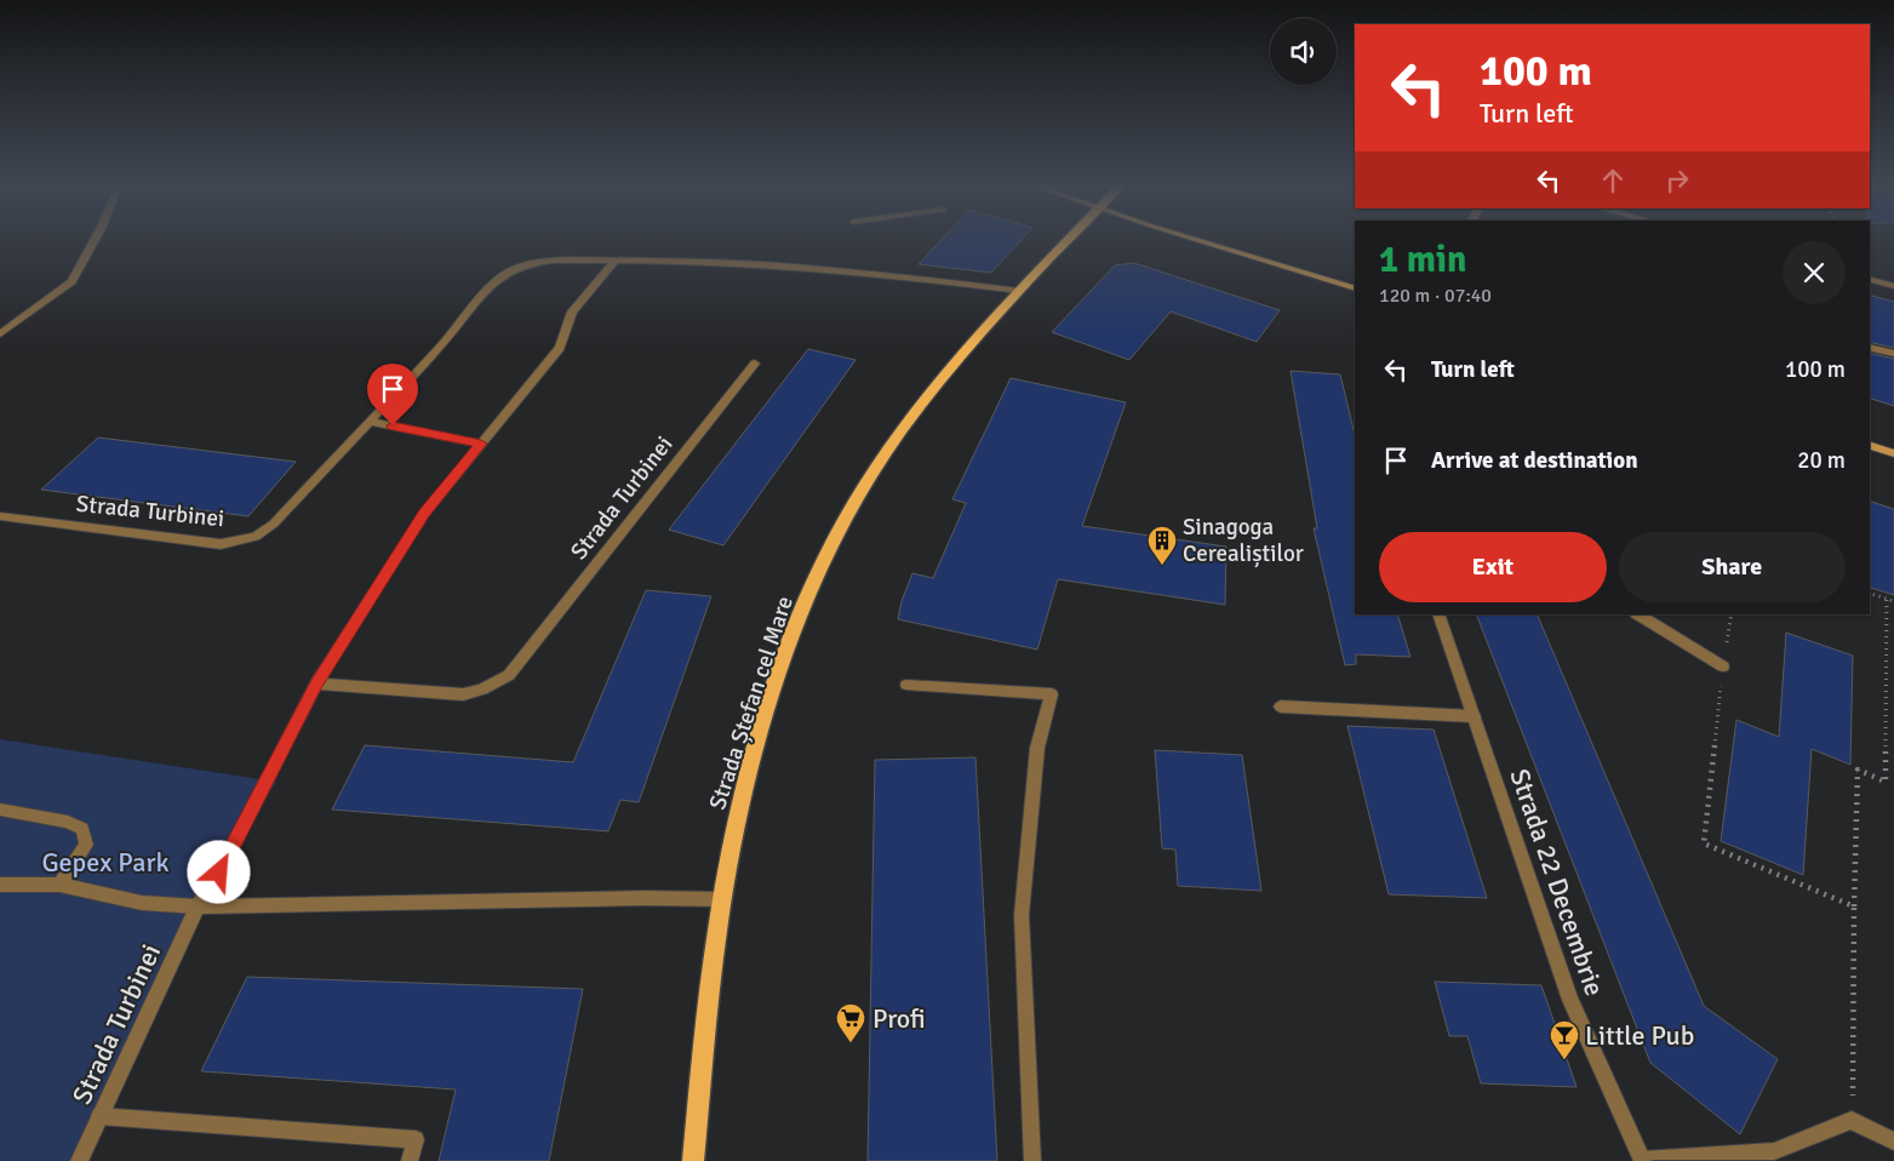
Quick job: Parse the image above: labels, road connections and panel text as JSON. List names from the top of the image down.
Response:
{
  "streets": {
    "main road": ["Strada Ștefan cel Mare"],
    "street": ["Strada Turbinei", "Strada 22 Decembrie"]
  },
  "crossings": [
    ["Strada Turbinei", "Strada Ștefan cel Mare"]
  ],
  "parks": ["Gepex Park"],
  "places": {
    "building": ["Sinagoga Cerealiștilor"],
    "supermarket": ["Profi"],
    "bar": ["Little Pub"]
  },
  "page": {
    "turn": ["100 m", "Turn left"],
    "heading": ["1 min", "120 m · 07:40"],
    "list": [
      {
        "name": "Turn left",
        "value": "100 m"
      },
      {
        "name": "Arrive at destination",
        "value": "20 m"
      }
    ],
    "buttons": ["Exit", "Share"]
  }
}
